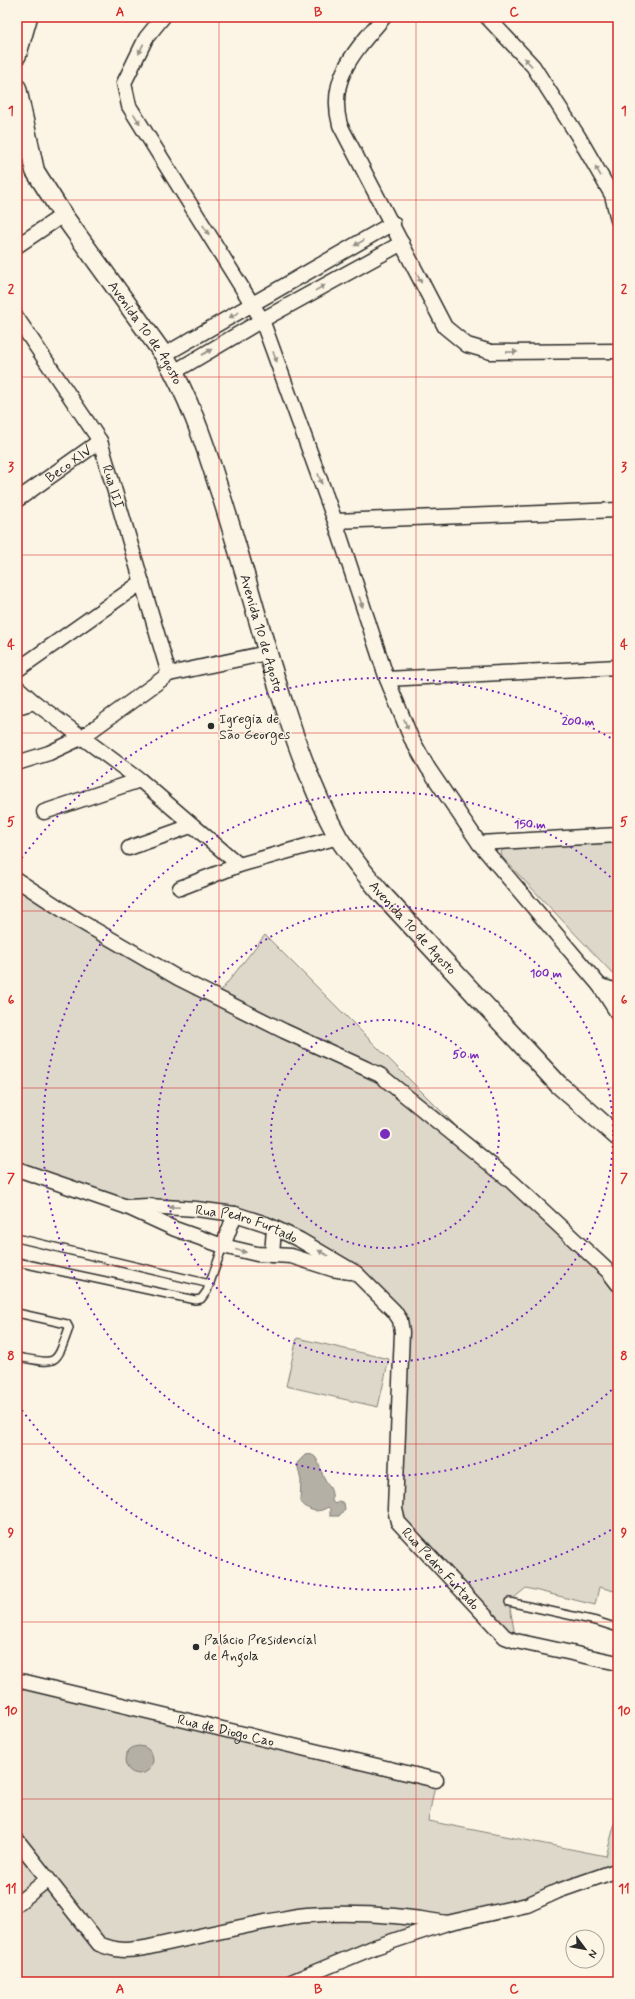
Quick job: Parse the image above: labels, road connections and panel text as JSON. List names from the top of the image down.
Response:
{
  "streets": {
    "street": [
      "Avenida 10 de Agosto",
      "Beco XIV",
      "Rua III",
      "Rua Pedro Furtado",
      "Rua de Diogo Cao"
    ]
  },
  "crossings": [
    ["Beco XIV", "Rua III"]
  ],
  "places": ["Igregia de São Georges", "Palácio Presidencial de Angola"],
  "north": "bottom right",
  "grid": {
    "columns": ["A", "B", "C"],
    "rows": [
      "1",
      "2",
      "3",
      "4",
      "5",
      "6",
      "7",
      "8",
      "9",
      "10",
      "11"
    ]
  },
  "rings": [
    "200 m",
    "150 m",
    "100 m",
    "50 m"
  ]
}
